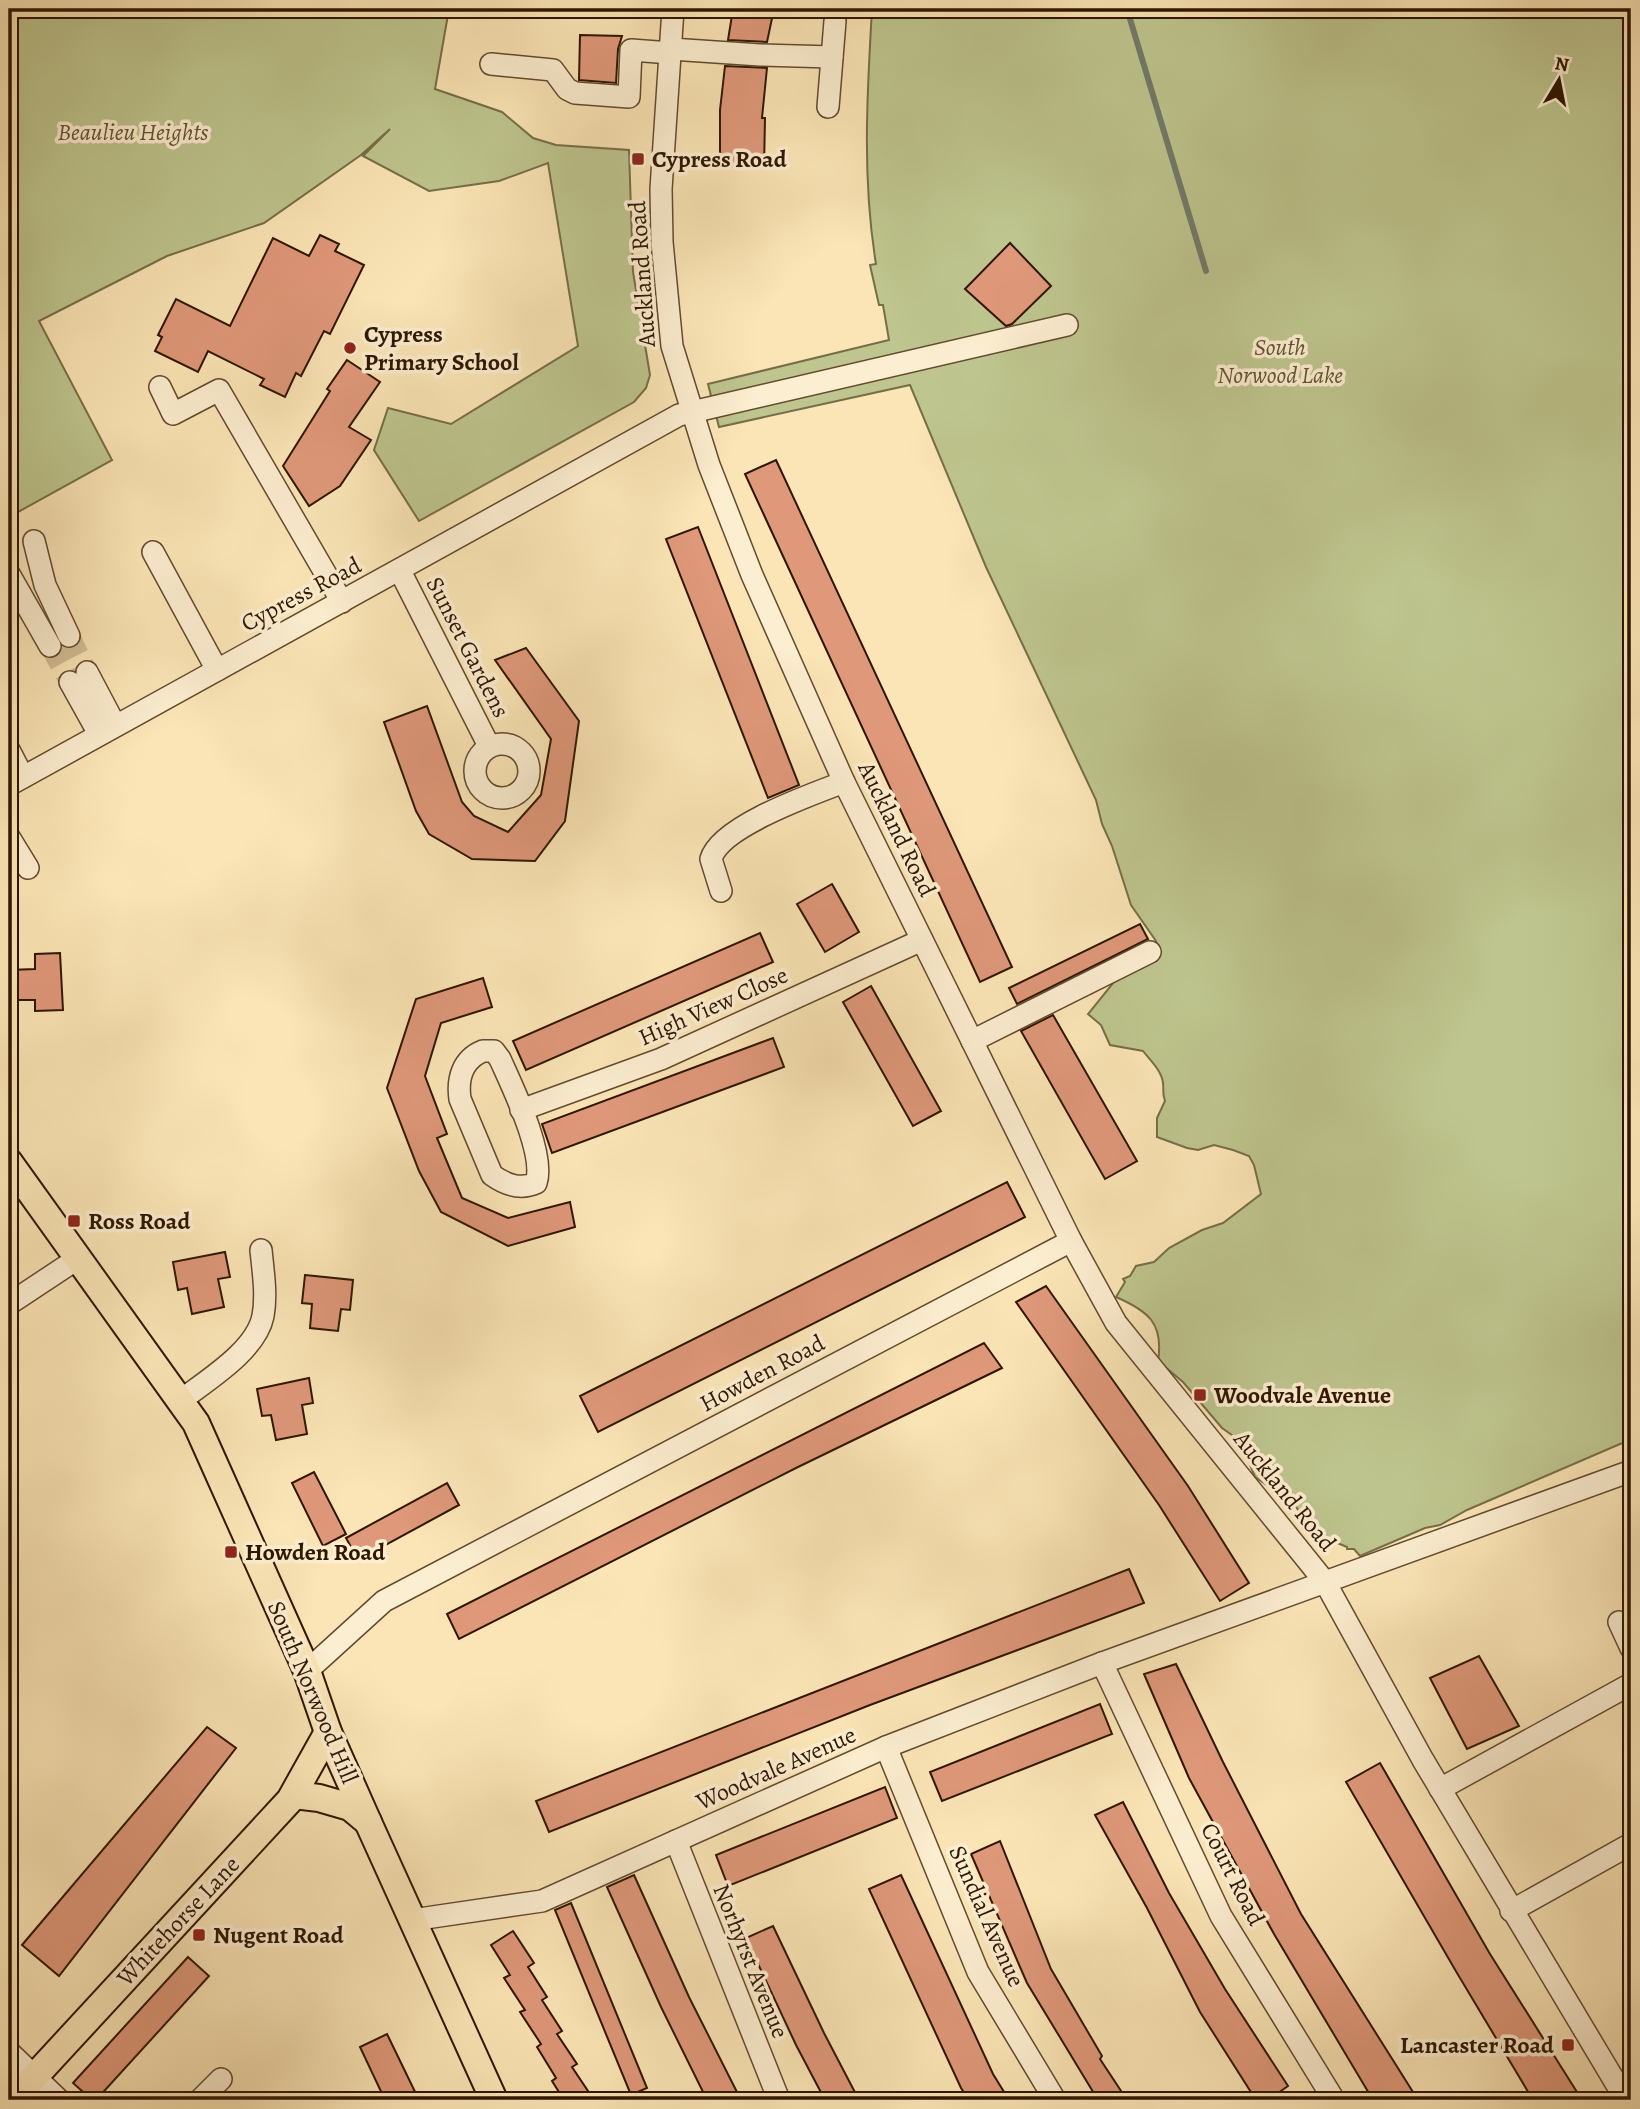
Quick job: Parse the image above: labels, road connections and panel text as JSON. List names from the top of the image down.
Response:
{
  "streets": {
    "main road": ["South Norwood Hill", "Whitehorse Lane"],
    "street": [
      "Auckland Road",
      "Cypress Road",
      "Sunset Gardens",
      "High View Close",
      "Howden Road",
      "Woodvale Avenue",
      "Court Road",
      "Sundial Avenue",
      "Norhyrst Avenue"
    ]
  },
  "crossings": [
    ["Auckland Road", "Cypress Road"],
    ["Auckland Road", "High View Close"],
    ["Auckland Road", "Howden Road"],
    ["Auckland Road", "Woodvale Avenue"],
    ["Cypress Road", "Sunset Gardens"],
    ["Howden Road", "South Norwood Hill"],
    ["South Norwood Hill", "Woodvale Avenue"],
    ["South Norwood Hill", "Whitehorse Lane"],
    ["Woodvale Avenue", "Court Road"],
    ["Woodvale Avenue", "Sundial Avenue"],
    ["Woodvale Avenue", "Norhyrst Avenue"]
  ],
  "parks": ["Beaulieu Heights", "South Norwood Lake"],
  "places": {
    "transit": [
      "Cypress Road",
      "Ross Road",
      "Woodvale Avenue",
      "Howden Road",
      "Nugent Road",
      "Lancaster Road"
    ],
    "other": ["Cypress Primary School"]
  },
  "north": "top"
}
